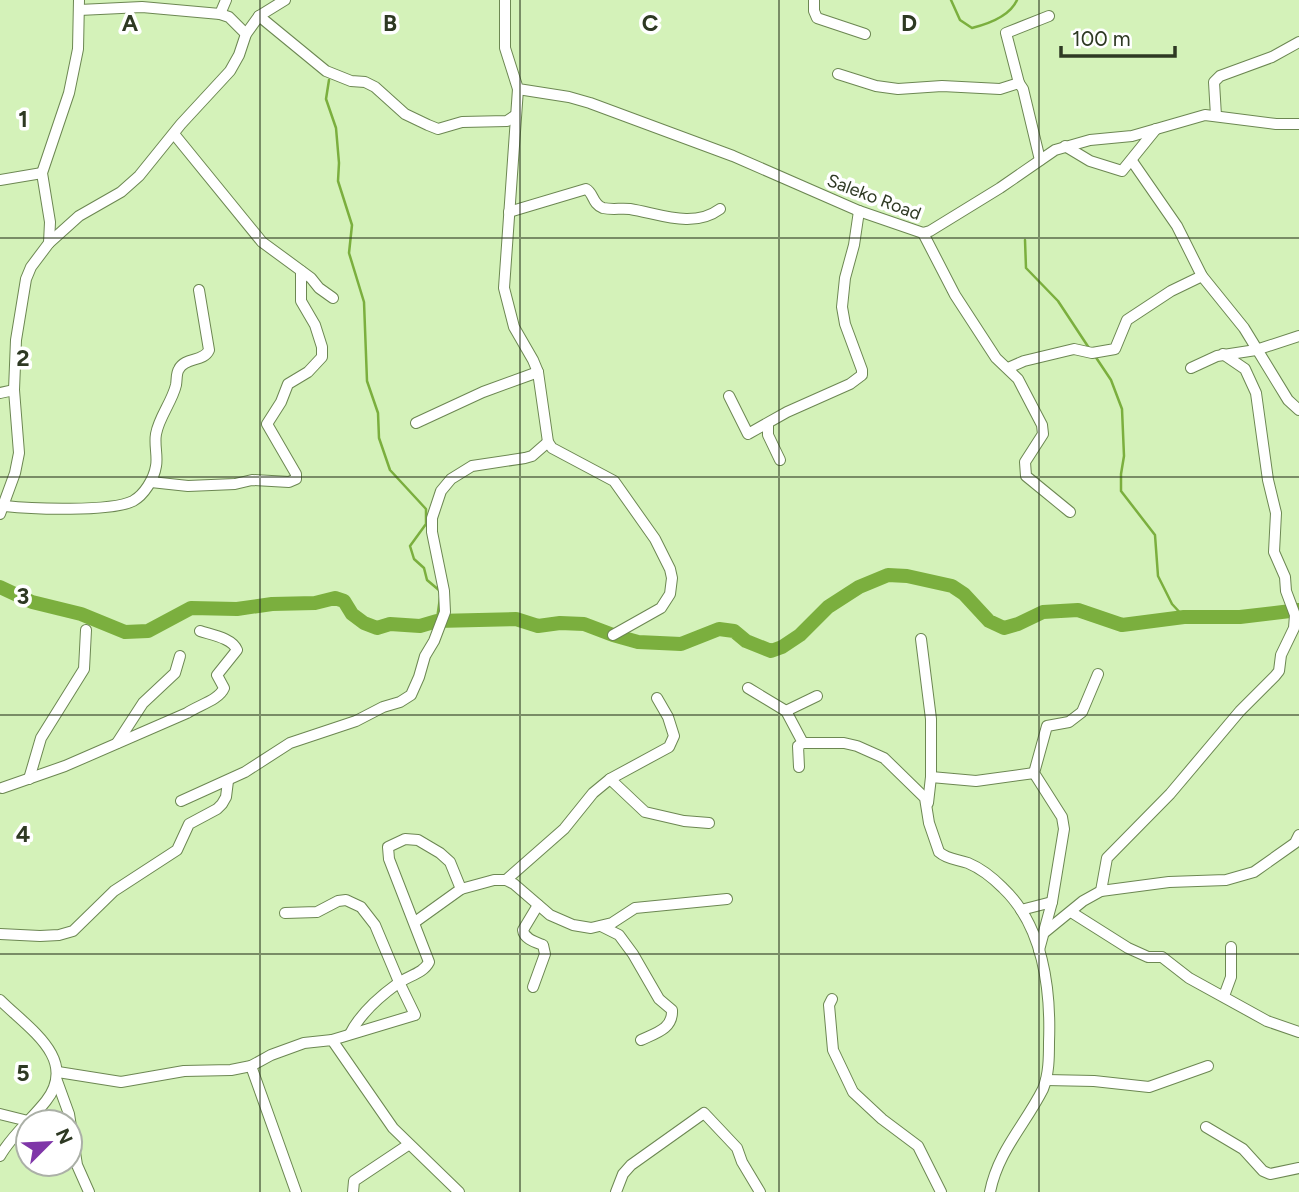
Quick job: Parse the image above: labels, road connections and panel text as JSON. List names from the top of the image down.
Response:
{
  "streets": {
    "street": ["Saleko Road"]
  },
  "scale_bar": "100 m",
  "north": "top right",
  "grid": {
    "columns": [
      "A",
      "B",
      "C",
      "D"
    ],
    "rows": [
      "1",
      "2",
      "3",
      "4",
      "5"
    ]
  }
}
